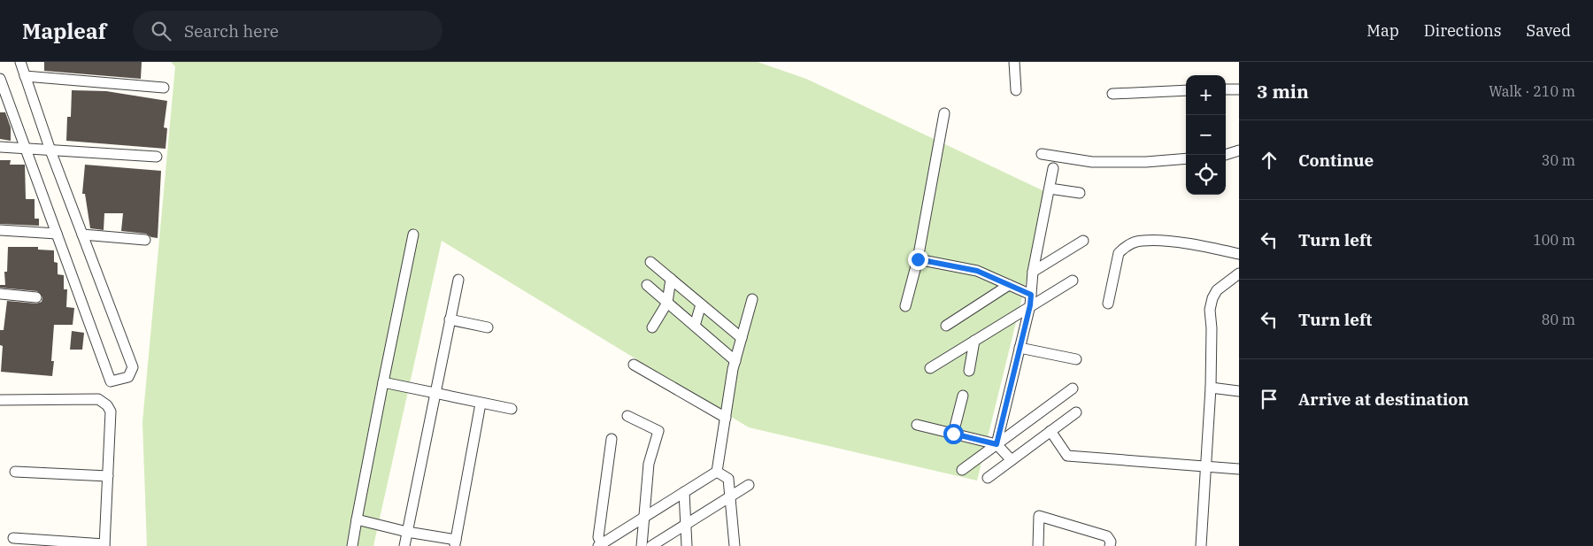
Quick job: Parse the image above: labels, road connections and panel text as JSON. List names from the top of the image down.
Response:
{
  "page": {
    "header": "Mapleaf",
    "search": "Search here",
    "nav": ["Map", "Directions", "Saved"],
    "heading": ["3 min", "Walk · 210 m"],
    "map_buttons": ["+", "−"],
    "list": [
      ["Continue", "30 m"],
      ["Turn left", "100 m"],
      ["Turn left", "80 m"],
      "Arrive at destination"
    ]
  }
}
